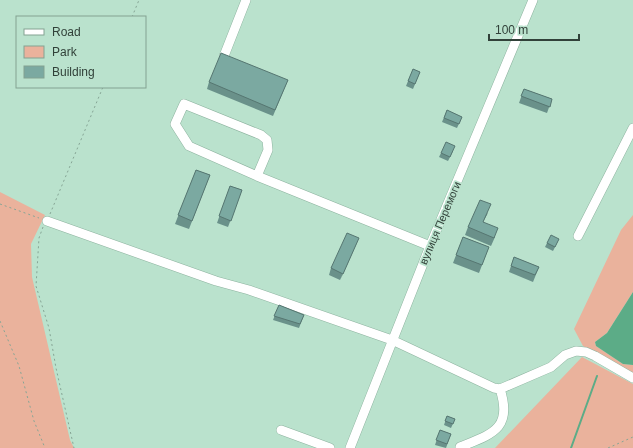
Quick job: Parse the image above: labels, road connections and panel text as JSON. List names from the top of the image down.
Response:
{
  "streets": {
    "street": ["вулиця Перемоги"]
  },
  "legend": ["Road", "Park", "Building"],
  "scale_bar": "100 m"
}
